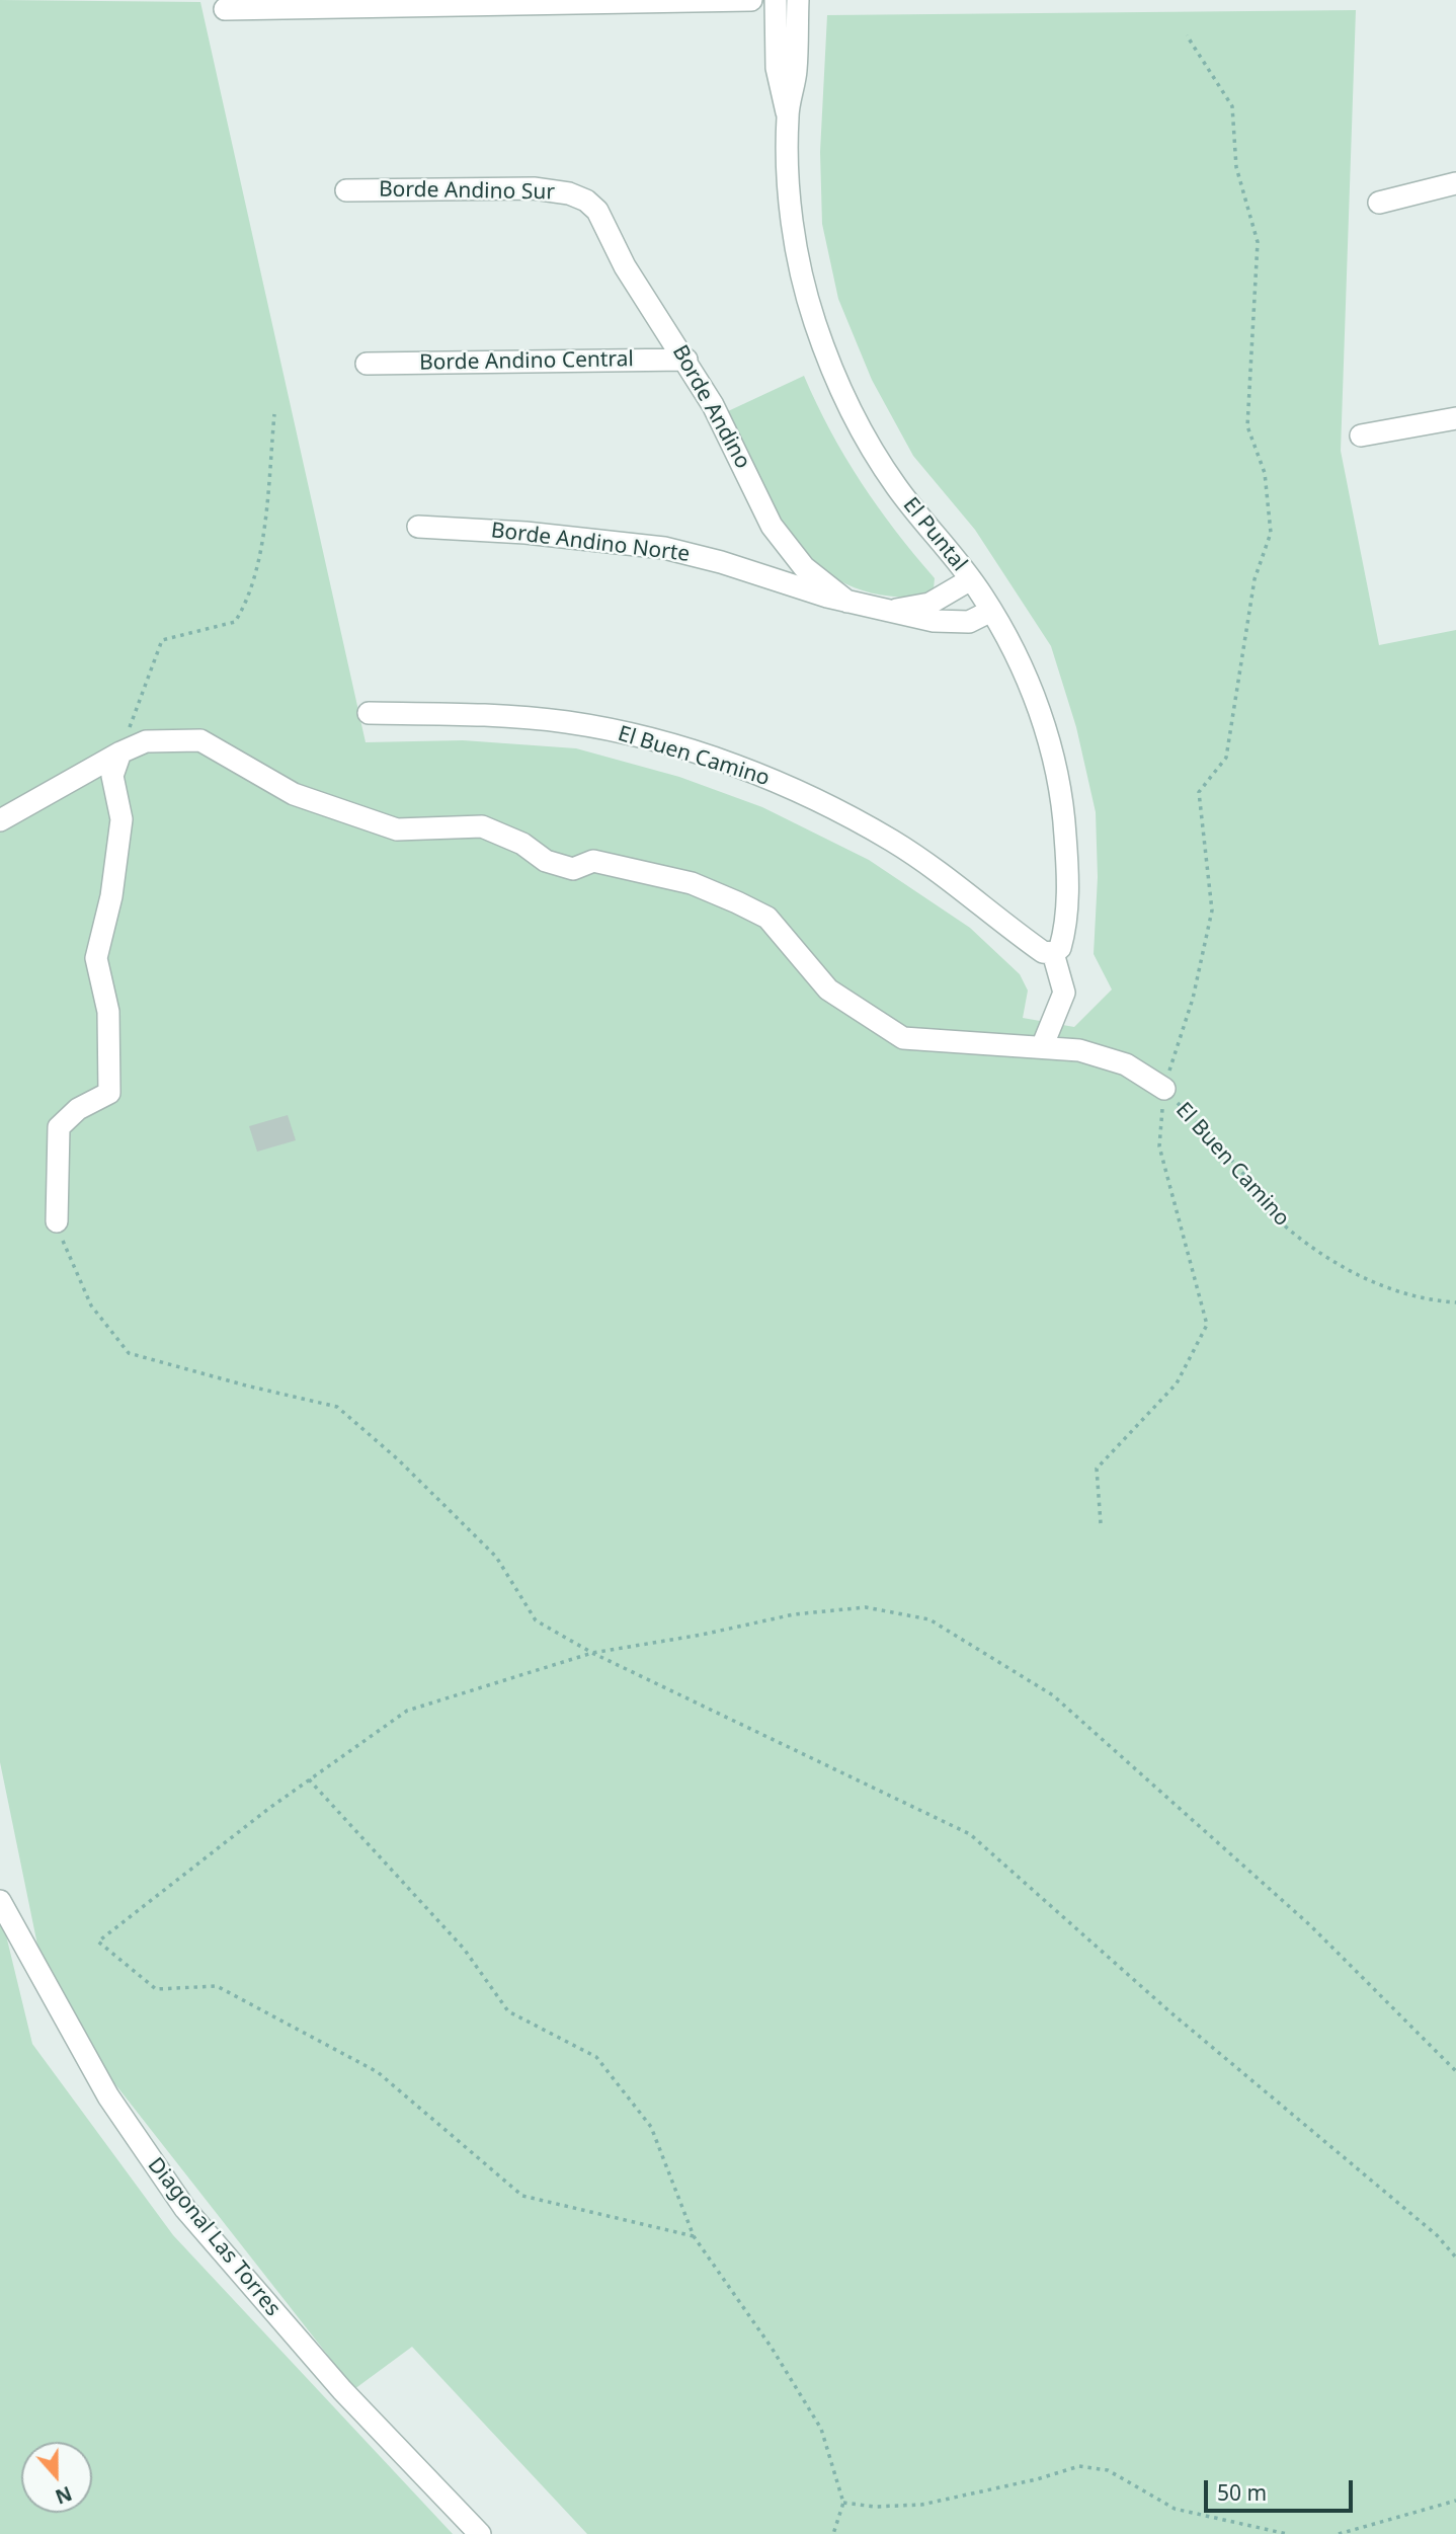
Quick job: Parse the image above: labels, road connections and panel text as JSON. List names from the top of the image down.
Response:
{
  "streets": {
    "street": [
      "Borde Andino Sur",
      "Borde Andino Central",
      "Borde Andino",
      "El Puntal",
      "Borde Andino Norte",
      "El Buen Camino",
      "Diagonal Las Torres"
    ]
  },
  "crossings": [
    ["Borde Andino Sur", "Borde Andino"],
    ["Borde Andino Central", "Borde Andino"],
    ["Borde Andino", "Borde Andino Norte"],
    ["El Puntal", "El Buen Camino"]
  ],
  "scale_bar": "50 m",
  "north": "bottom"
}
